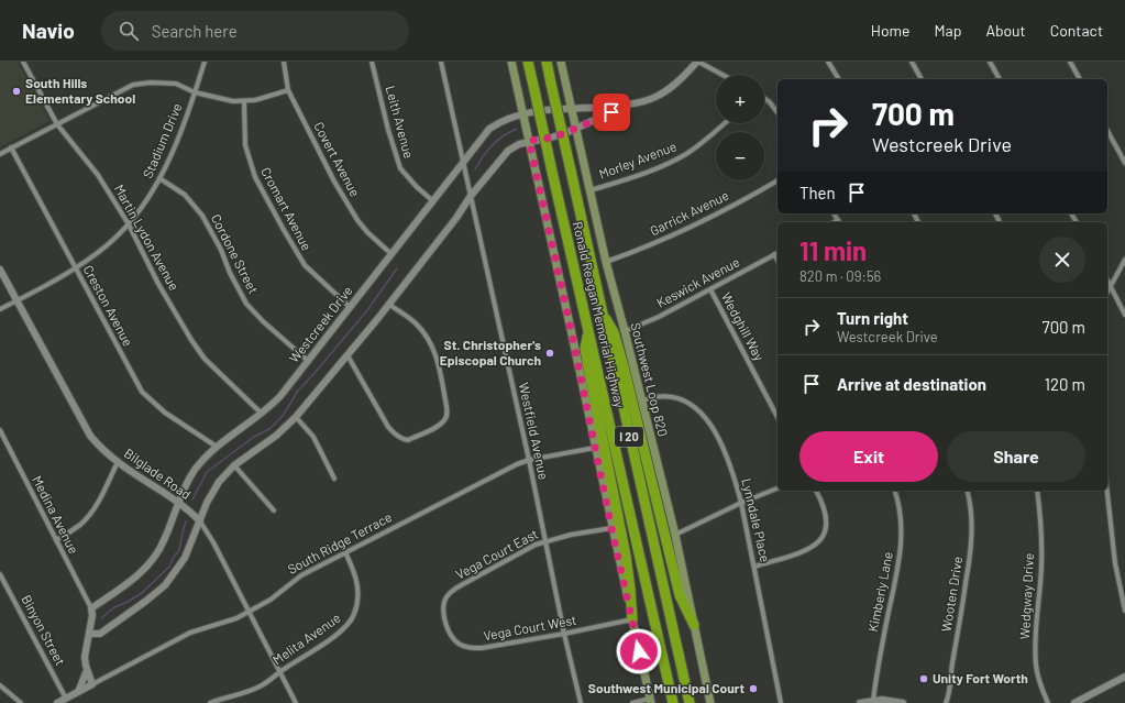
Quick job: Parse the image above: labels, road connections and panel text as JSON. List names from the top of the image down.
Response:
{
  "streets": {
    "highway": ["Ronald Reagan Memorial Highway", "I 20"],
    "main road": ["Southwest Loop 820"],
    "street": [
      "Leith Avenue",
      "Stadium Drive",
      "Covert Avenue",
      "Morley Avenue",
      "Cromart Avenue",
      "Garrick Avenue",
      "Martin Lydon Avenue",
      "Cordone Street",
      "Keswick Avenue",
      "Creston Avenue",
      "Westcreek Drive",
      "Wedghill Way",
      "Westfield Avenue",
      "Bilglade Road",
      "Medina Avenue",
      "Lynndale Place",
      "South Ridge Terrace",
      "Vega Court East",
      "Kimberly Lane",
      "Wooten Drive",
      "Wedgway Drive",
      "Vega Court West",
      "Binyon Street",
      "Melita Avenue"
    ]
  },
  "crossings": [
    ["Leith Avenue", "Westcreek Drive"],
    ["Stadium Drive", "Martin Lydon Avenue"],
    ["Stadium Drive", "Cordone Street"],
    ["Stadium Drive", "Creston Avenue"],
    ["Stadium Drive", "Bilglade Road"],
    ["Covert Avenue", "Westcreek Drive"],
    ["Morley Avenue", "Southwest Loop 820"],
    ["Cromart Avenue", "Westcreek Drive"],
    ["Garrick Avenue", "Southwest Loop 820"],
    ["Martin Lydon Avenue", "Westcreek Drive"],
    ["Cordone Street", "Westcreek Drive"],
    ["Keswick Avenue", "Wedghill Way"],
    ["Keswick Avenue", "Southwest Loop 820"],
    ["Creston Avenue", "Westcreek Drive"],
    ["Westcreek Drive", "Southwest Loop 820"],
    ["Westcreek Drive", "Westfield Avenue"],
    ["Westcreek Drive", "Bilglade Road"],
    ["Westcreek Drive", "Medina Avenue"],
    ["Southwest Loop 820", "Lynndale Place"],
    ["Westfield Avenue", "South Ridge Terrace"],
    ["Westfield Avenue", "Vega Court East"],
    ["Westfield Avenue", "Vega Court West"],
    ["Bilglade Road", "South Ridge Terrace"],
    ["Bilglade Road", "Melita Avenue"],
    ["South Ridge Terrace", "Binyon Street"],
    ["South Ridge Terrace", "Melita Avenue"],
    ["Vega Court East", "Vega Court West"]
  ],
  "places": [
    "South Hills Elementary School",
    "St. Christopher's Episcopal Church",
    "Unity Fort Worth",
    "Southwest Municipal Court"
  ],
  "page": {
    "header": "Navio",
    "search": "Search here",
    "nav": [
      "Home",
      "Map",
      "About",
      "Contact"
    ],
    "map_buttons": ["+", "−"],
    "turn": ["700 m", "Westcreek Drive"],
    "then": "Then",
    "heading": ["11 min", "820 m · 09:56"],
    "list": [
      {
        "name": "Turn right",
        "note": "Westcreek Drive",
        "value": "700 m"
      },
      {
        "name": "Arrive at destination",
        "value": "120 m"
      }
    ],
    "buttons": ["Exit", "Share"]
  }
}
